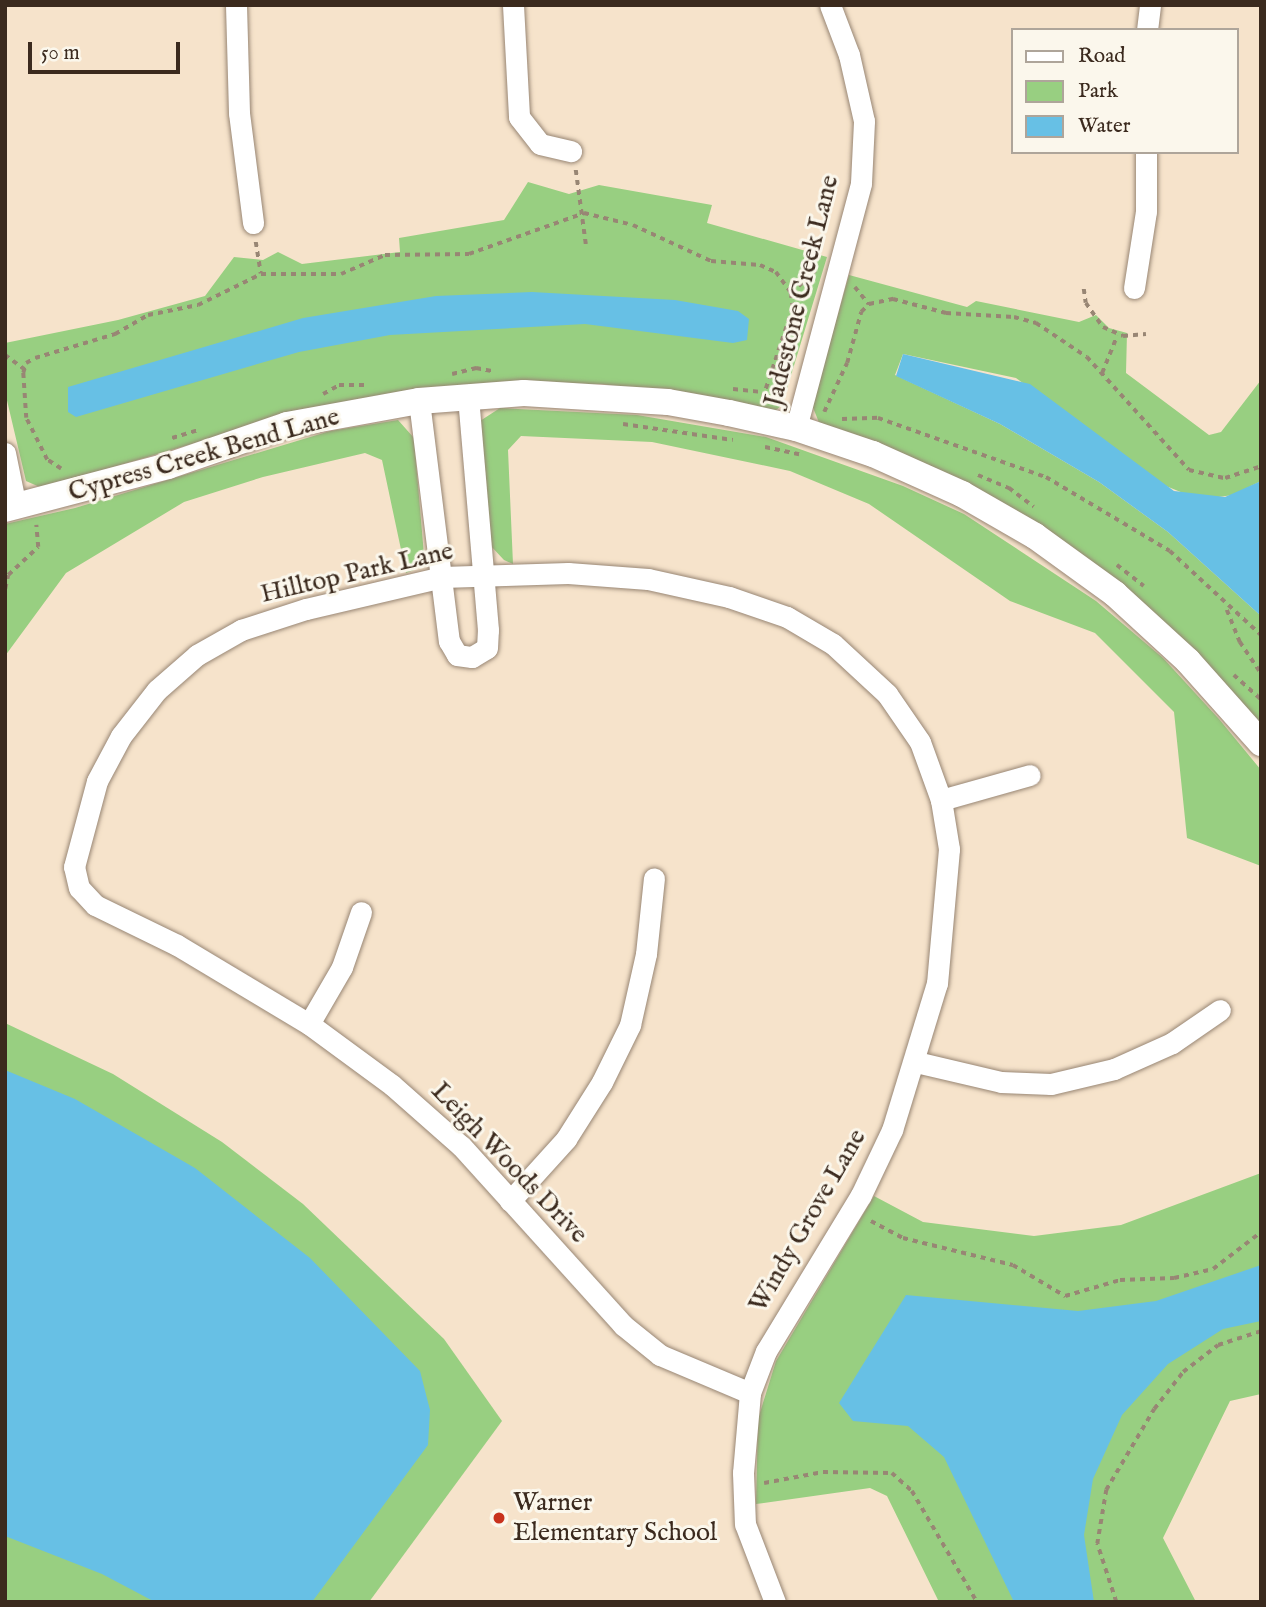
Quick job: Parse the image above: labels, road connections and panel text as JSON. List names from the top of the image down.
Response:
{
  "streets": {
    "street": [
      "Jadestone Creek Lane",
      "Cypress Creek Bend Lane",
      "Hilltop Park Lane",
      "Leigh Woods Drive",
      "Windy Grove Lane"
    ]
  },
  "crossings": [
    ["Jadestone Creek Lane", "Cypress Creek Bend Lane"],
    ["Hilltop Park Lane", "Leigh Woods Drive"],
    ["Hilltop Park Lane", "Windy Grove Lane"],
    ["Leigh Woods Drive", "Windy Grove Lane"]
  ],
  "places": ["Warner Elementary School"],
  "legend": ["Road", "Park", "Water"],
  "scale_bar": "50 m"
}
